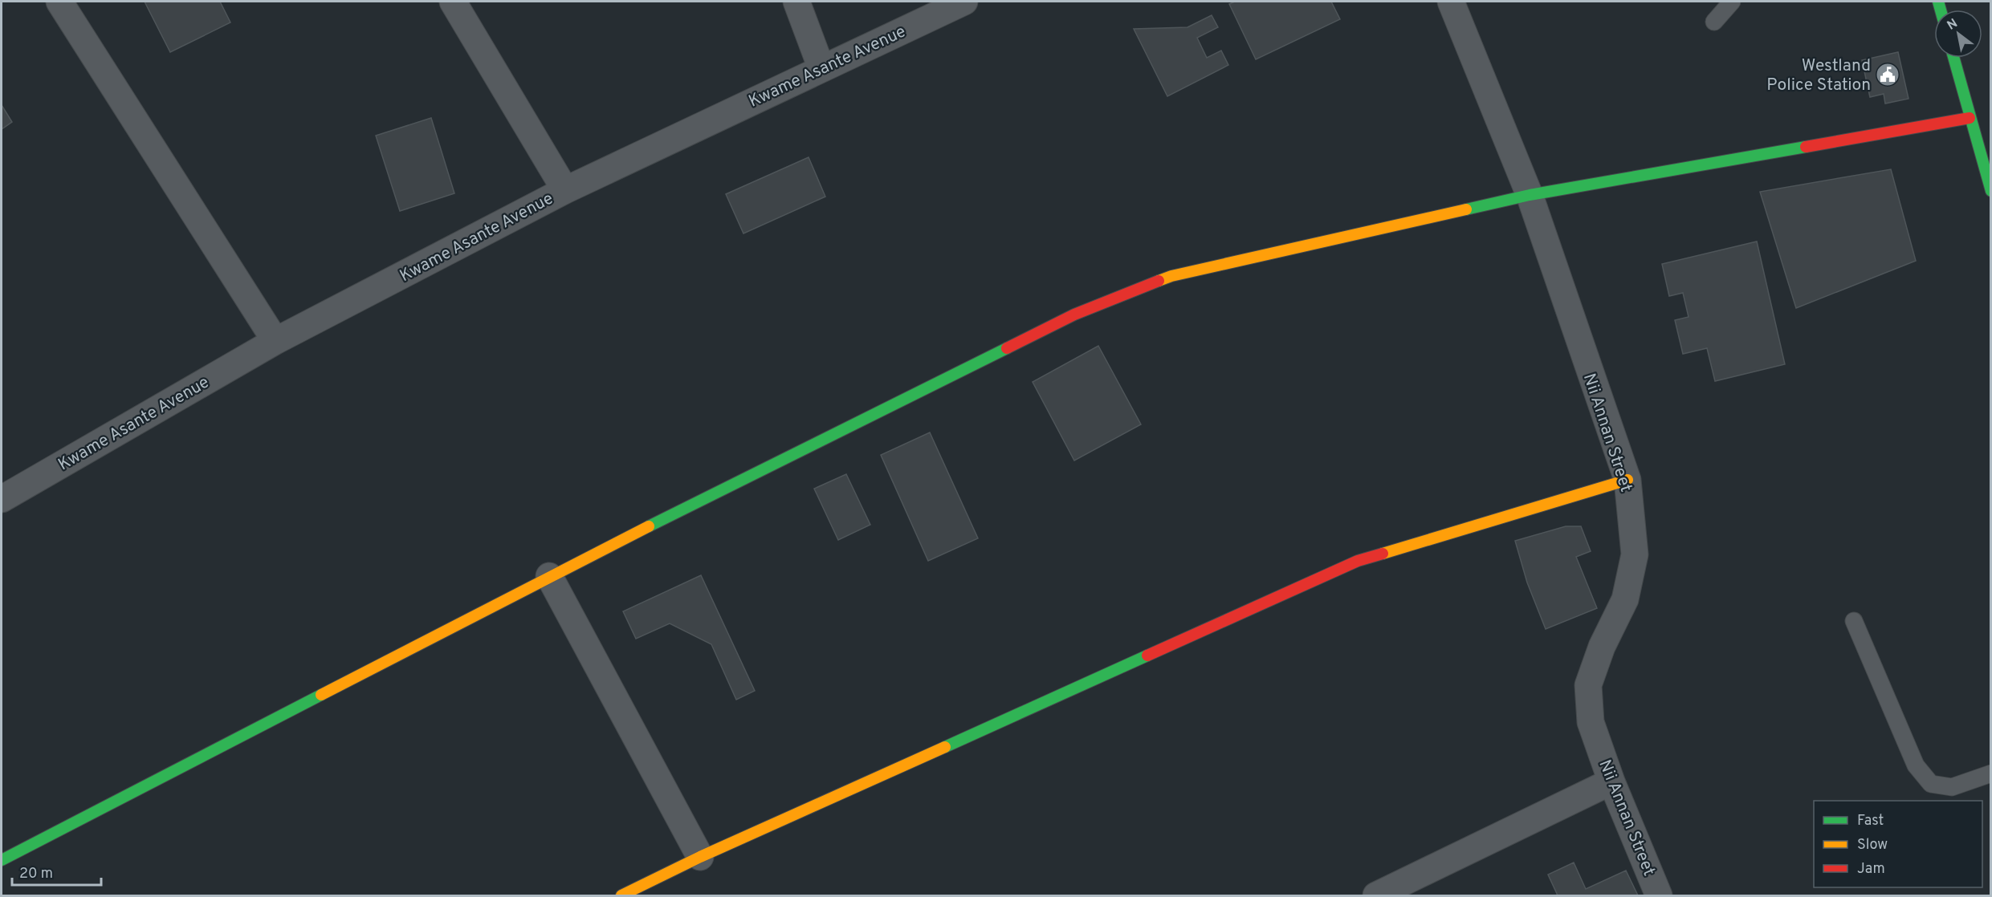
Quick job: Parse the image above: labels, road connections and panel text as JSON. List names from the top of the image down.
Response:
{
  "streets": {
    "street": ["Kwame Asante Avenue", "Nii Annan Street"]
  },
  "places": {
    "public building": ["Westland Police Station"]
  },
  "legend": ["Fast", "Slow", "Jam"],
  "scale_bar": "20 m",
  "north": "top left"
}
